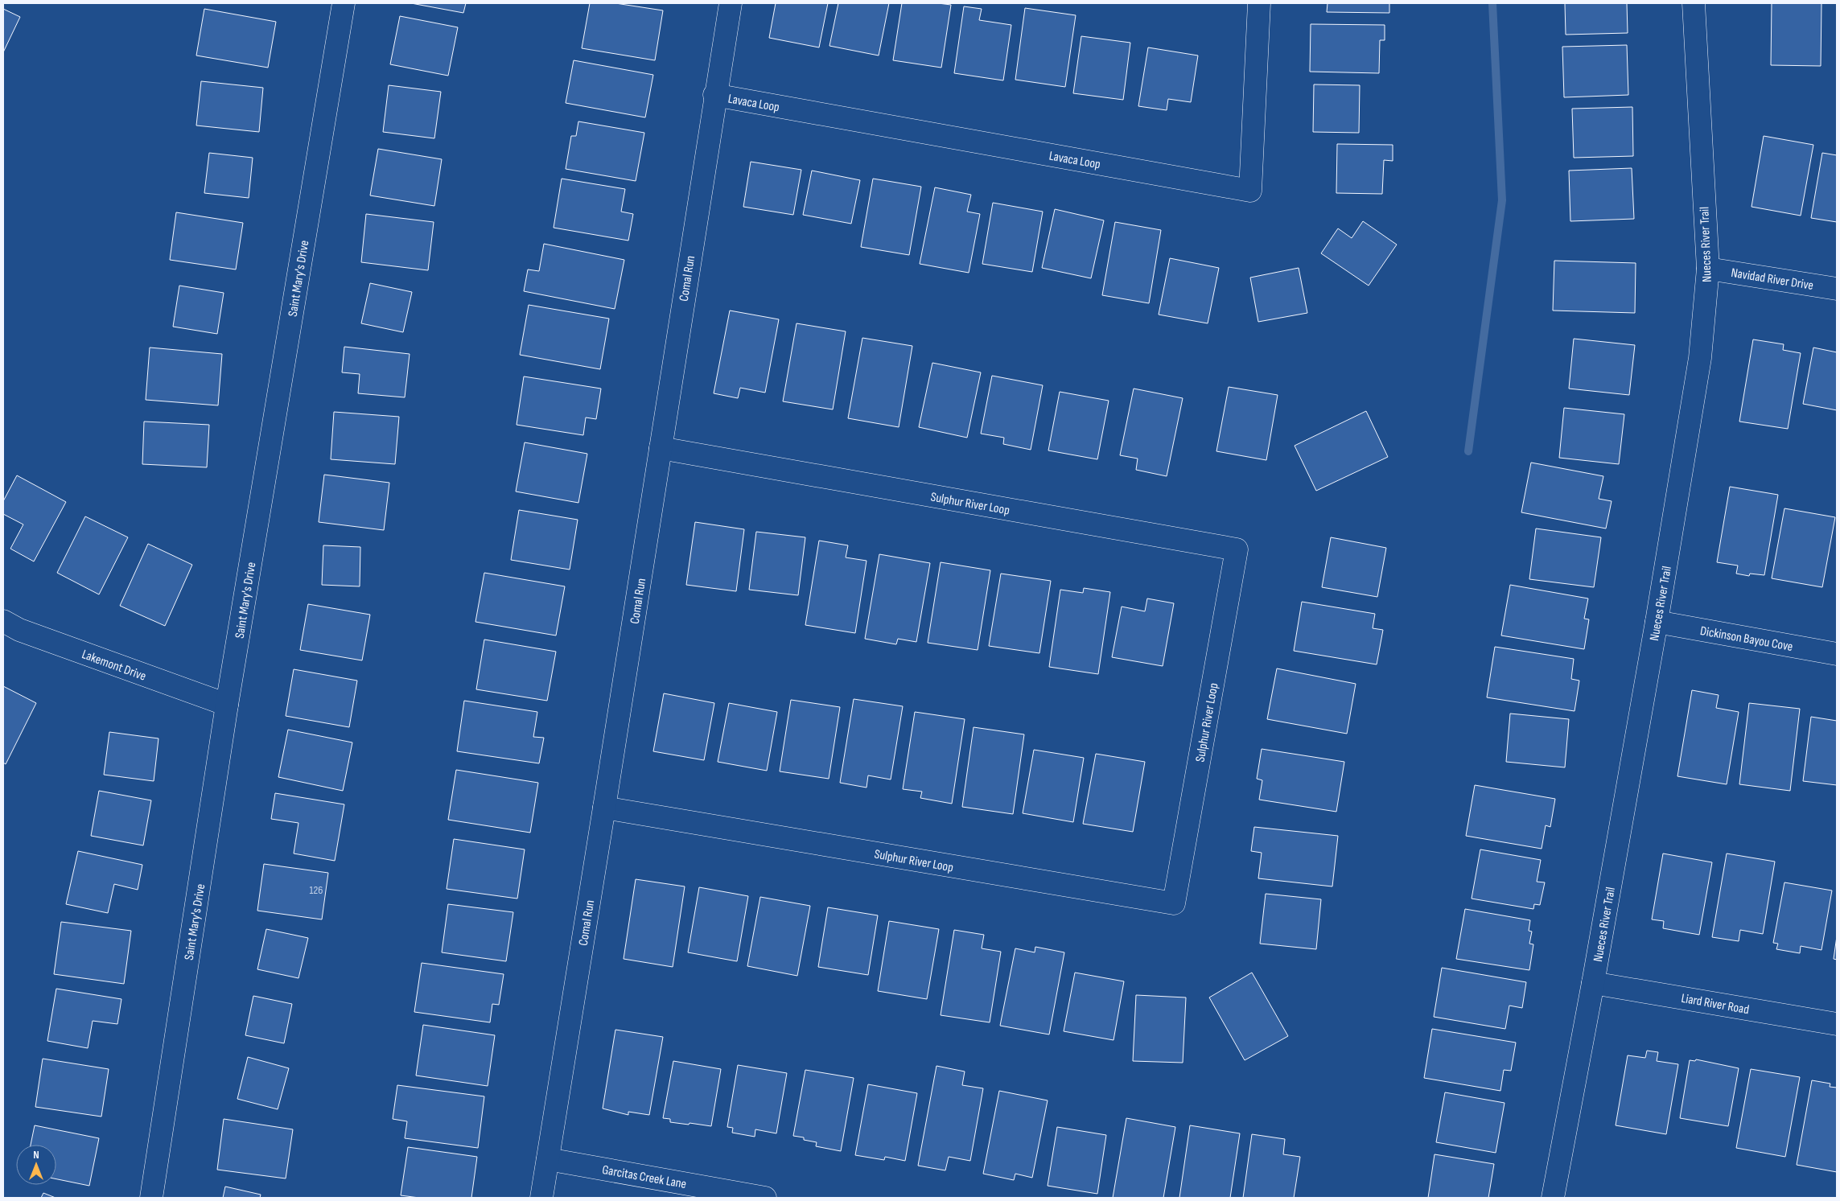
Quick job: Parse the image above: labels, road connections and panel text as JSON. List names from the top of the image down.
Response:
{
  "streets": {
    "street": [
      "Lavaca Loop",
      "Nueces River Trail",
      "Saint Mary's Drive",
      "Comal Run",
      "Navidad River Drive",
      "Sulphur River Loop",
      "Dickinson Bayou Cove",
      "Lakemont Drive",
      "Liard River Road",
      "Garcitas Creek Lane"
    ]
  },
  "crossings": [
    ["Lavaca Loop", "Comal Run"],
    ["Nueces River Trail", "Navidad River Drive"],
    ["Nueces River Trail", "Dickinson Bayou Cove"],
    ["Nueces River Trail", "Liard River Road"],
    ["Saint Mary's Drive", "Lakemont Drive"],
    ["Comal Run", "Sulphur River Loop"],
    ["Comal Run", "Garcitas Creek Lane"]
  ],
  "house_numbers": ["126"],
  "north": "top"
}
